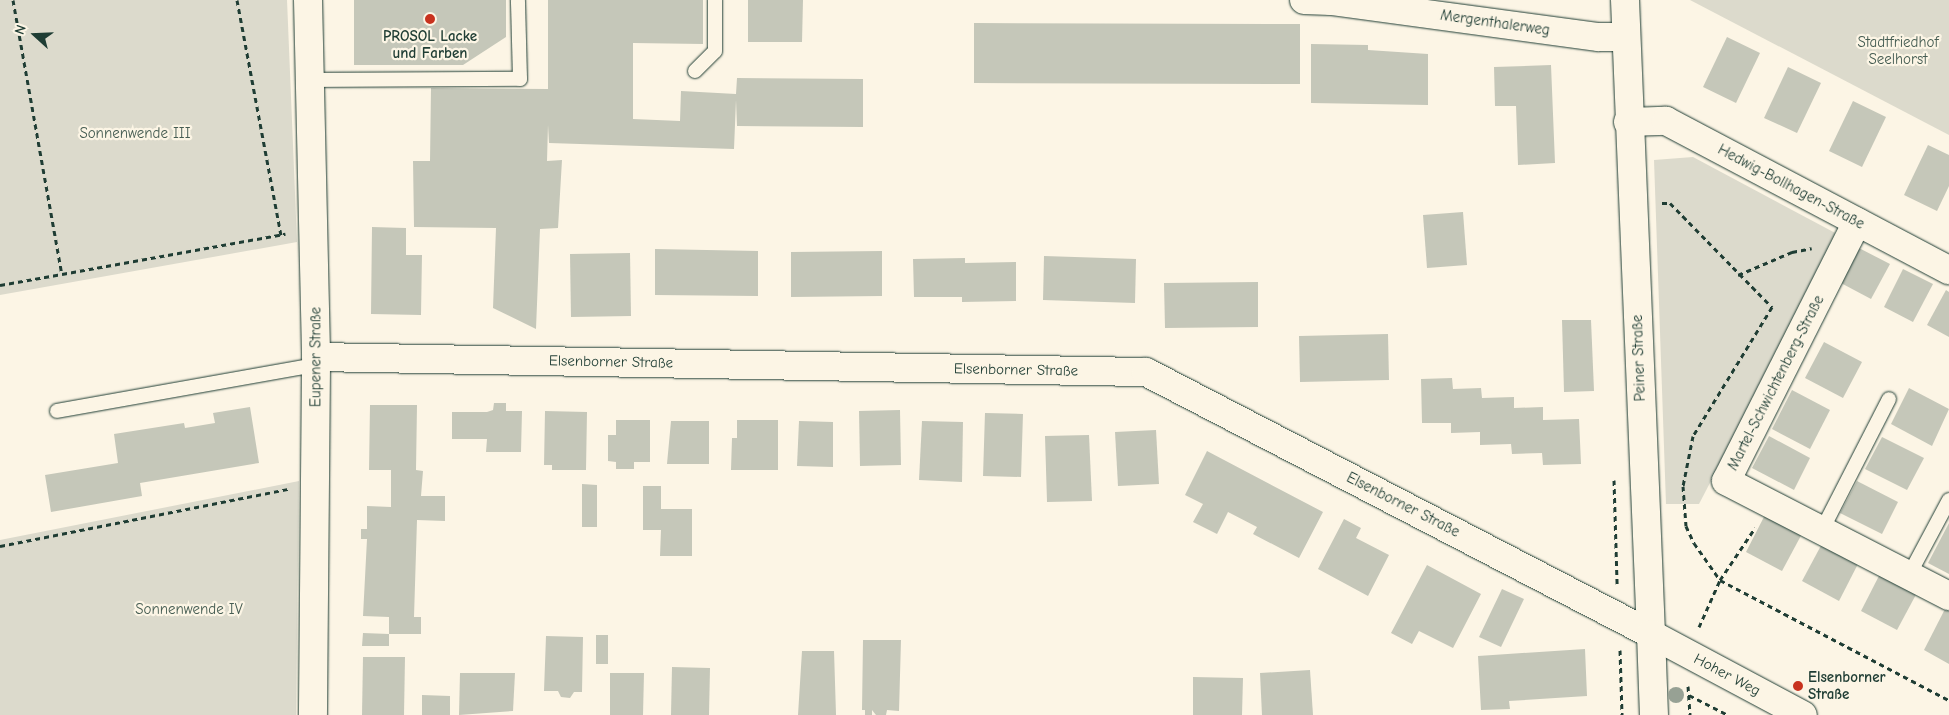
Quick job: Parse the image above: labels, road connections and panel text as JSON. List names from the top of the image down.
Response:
{
  "streets": {
    "street": [
      "Mergenthalerweg",
      "Hedwig-Bollhagen-Straße",
      "Eupener Straße",
      "Peiner Straße",
      "Elsenborner Straße",
      "Martel-Schwichtenberg-Straße",
      "Hoher Weg"
    ]
  },
  "crossings": [
    ["Mergenthalerweg", "Peiner Straße"],
    ["Hedwig-Bollhagen-Straße", "Peiner Straße"],
    ["Hedwig-Bollhagen-Straße", "Martel-Schwichtenberg-Straße"],
    ["Eupener Straße", "Elsenborner Straße"],
    ["Peiner Straße", "Elsenborner Straße"],
    ["Peiner Straße", "Hoher Weg"],
    ["Elsenborner Straße", "Hoher Weg"]
  ],
  "parks": ["Stadtfriedhof Seelhorst", "Sonnenwende III", "Sonnenwende IV"],
  "places": ["PROSOL Lacke und Farben", "Elsenborner Straße"],
  "north": "left"
}
